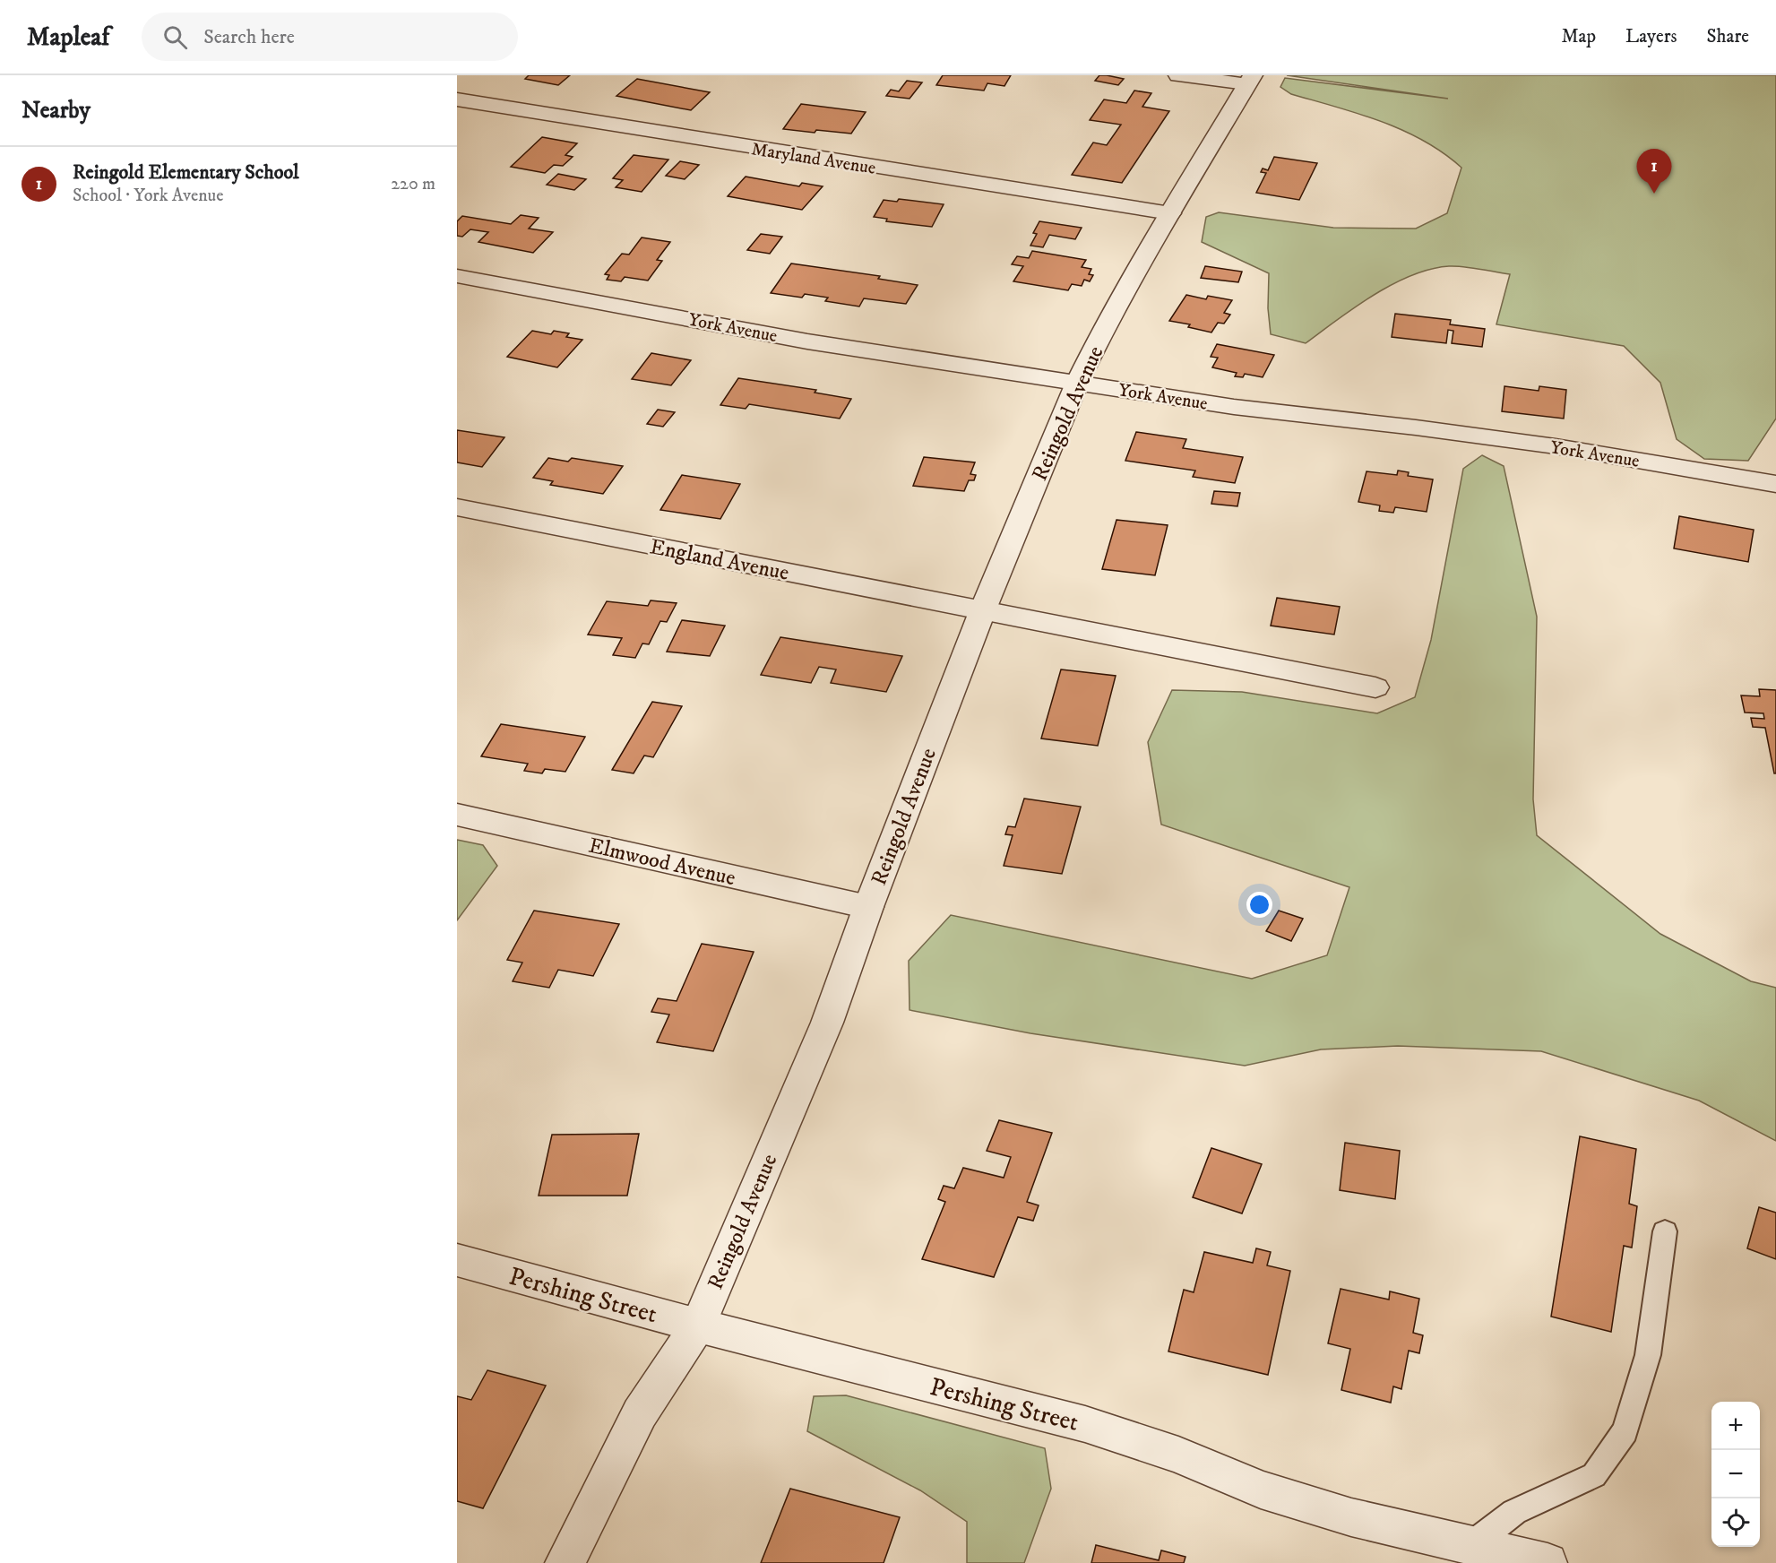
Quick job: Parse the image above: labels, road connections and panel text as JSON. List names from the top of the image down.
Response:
{
  "streets": {
    "street": [
      "Maryland Avenue",
      "York Avenue",
      "Reingold Avenue",
      "England Avenue",
      "Elmwood Avenue",
      "Pershing Street"
    ]
  },
  "crossings": [
    ["Maryland Avenue", "Reingold Avenue"],
    ["York Avenue", "Reingold Avenue"],
    ["Reingold Avenue", "England Avenue"],
    ["Reingold Avenue", "Elmwood Avenue"],
    ["Reingold Avenue", "Pershing Street"]
  ],
  "page": {
    "header": "Mapleaf",
    "search": "Search here",
    "nav": ["Map", "Layers", "Share"],
    "heading": "Nearby",
    "list": [
      {
        "mark": "1",
        "name": "Reingold Elementary School",
        "note": "School · York Avenue",
        "value": "220 m"
      }
    ],
    "pins": "1",
    "map_buttons": ["+", "−"]
  }
}
